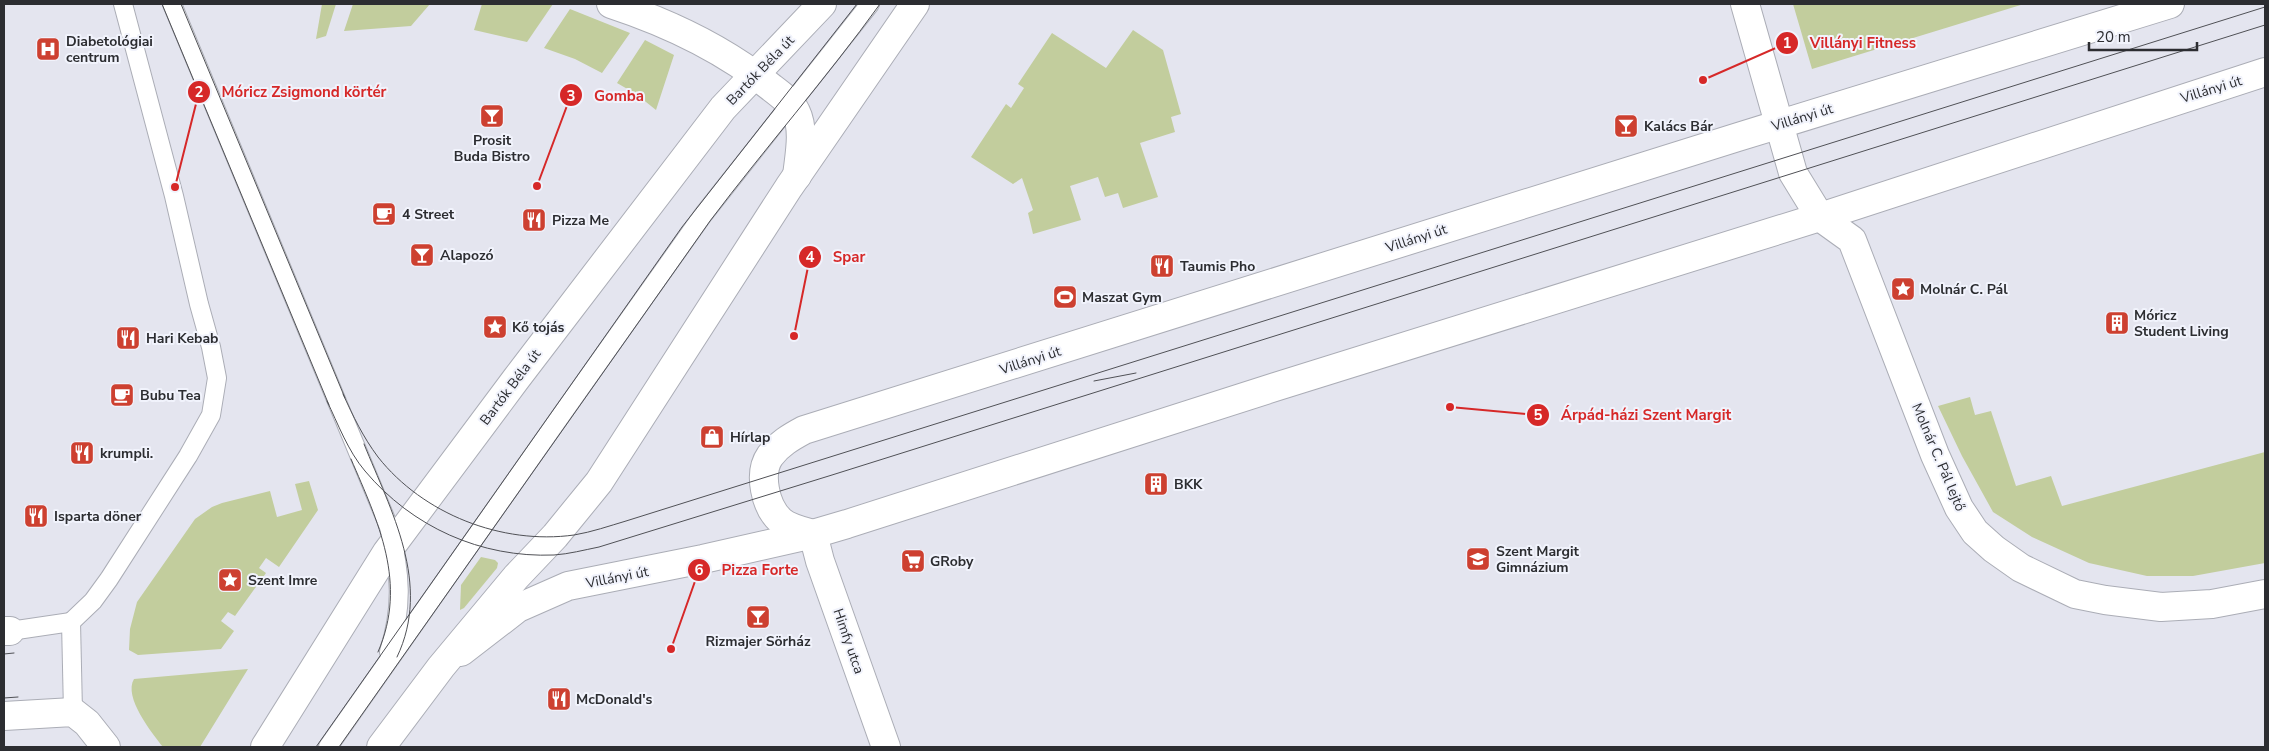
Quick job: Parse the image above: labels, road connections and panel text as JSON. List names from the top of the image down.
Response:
{
  "streets": {
    "street": [
      "Bartók Béla út",
      "Villányi út",
      "Molnár C. Pál lejtő",
      "Himfy utca"
    ]
  },
  "crossings": [
    ["Villányi út", "Molnár C. Pál lejtő"],
    ["Villányi út", "Himfy utca"]
  ],
  "places": {
    "hospital": ["Diabetológiai centrum"],
    "other": [
      "Villányi Fitness",
      "Gomba",
      "Móricz Zsigmond körtér",
      "Spar",
      "Árpád-házi Szent Margit",
      "Pizza Forte"
    ],
    "bar": [
      "Prosit Buda Bistro",
      "Kalács Bár",
      "Alapozó",
      "Rizmajer Sörház"
    ],
    "cafe": ["4 Street", "Bubu Tea"],
    "restaurant": [
      "Pizza Me",
      "Taumis Pho",
      "Hari Kebab",
      "krumpli.",
      "Isparta döner",
      "McDonald's"
    ],
    "place": ["Molnár C. Pál", "Kő tojás", "Szent Imre"],
    "sports": ["Maszat Gym"],
    "building": ["Móricz Student Living", "BKK"],
    "shop": ["Hírlap"],
    "school or university": ["Szent Margit Gimnázium"],
    "supermarket": ["GRoby"]
  },
  "scale_bar": "20 m"
}
